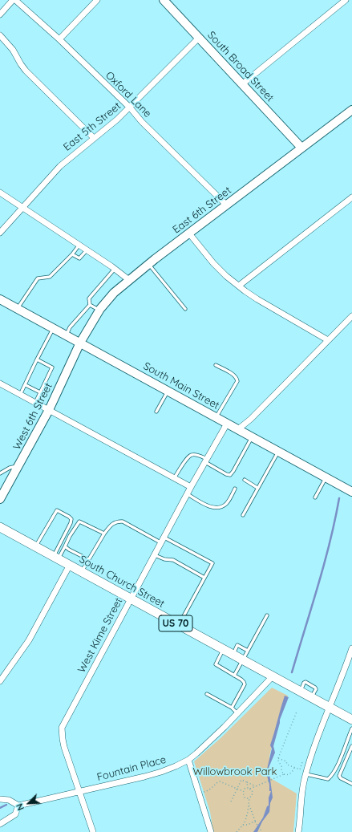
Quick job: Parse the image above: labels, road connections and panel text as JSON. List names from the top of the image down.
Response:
{
  "streets": {
    "main road": ["South Church Street", "US 70"],
    "street": [
      "South Broad Street",
      "Oxford Lane",
      "East 5th Street",
      "East 6th Street",
      "South Main Street",
      "West 6th Street",
      "West Kime Street",
      "Fountain Place"
    ]
  },
  "crossings": [
    ["South Broad Street", "East 5th Street"],
    ["South Broad Street", "East 6th Street"],
    ["Oxford Lane", "East 5th Street"],
    ["Oxford Lane", "East 6th Street"],
    ["East 6th Street", "South Main Street"],
    ["East 6th Street", "West 6th Street"],
    ["South Main Street", "West 6th Street"],
    ["South Main Street", "West Kime Street"],
    ["South Church Street", "West Kime Street"],
    ["South Church Street", "Fountain Place"],
    ["West Kime Street", "Fountain Place"]
  ],
  "parks": ["Willowbrook Park"],
  "north": "bottom left"
}
